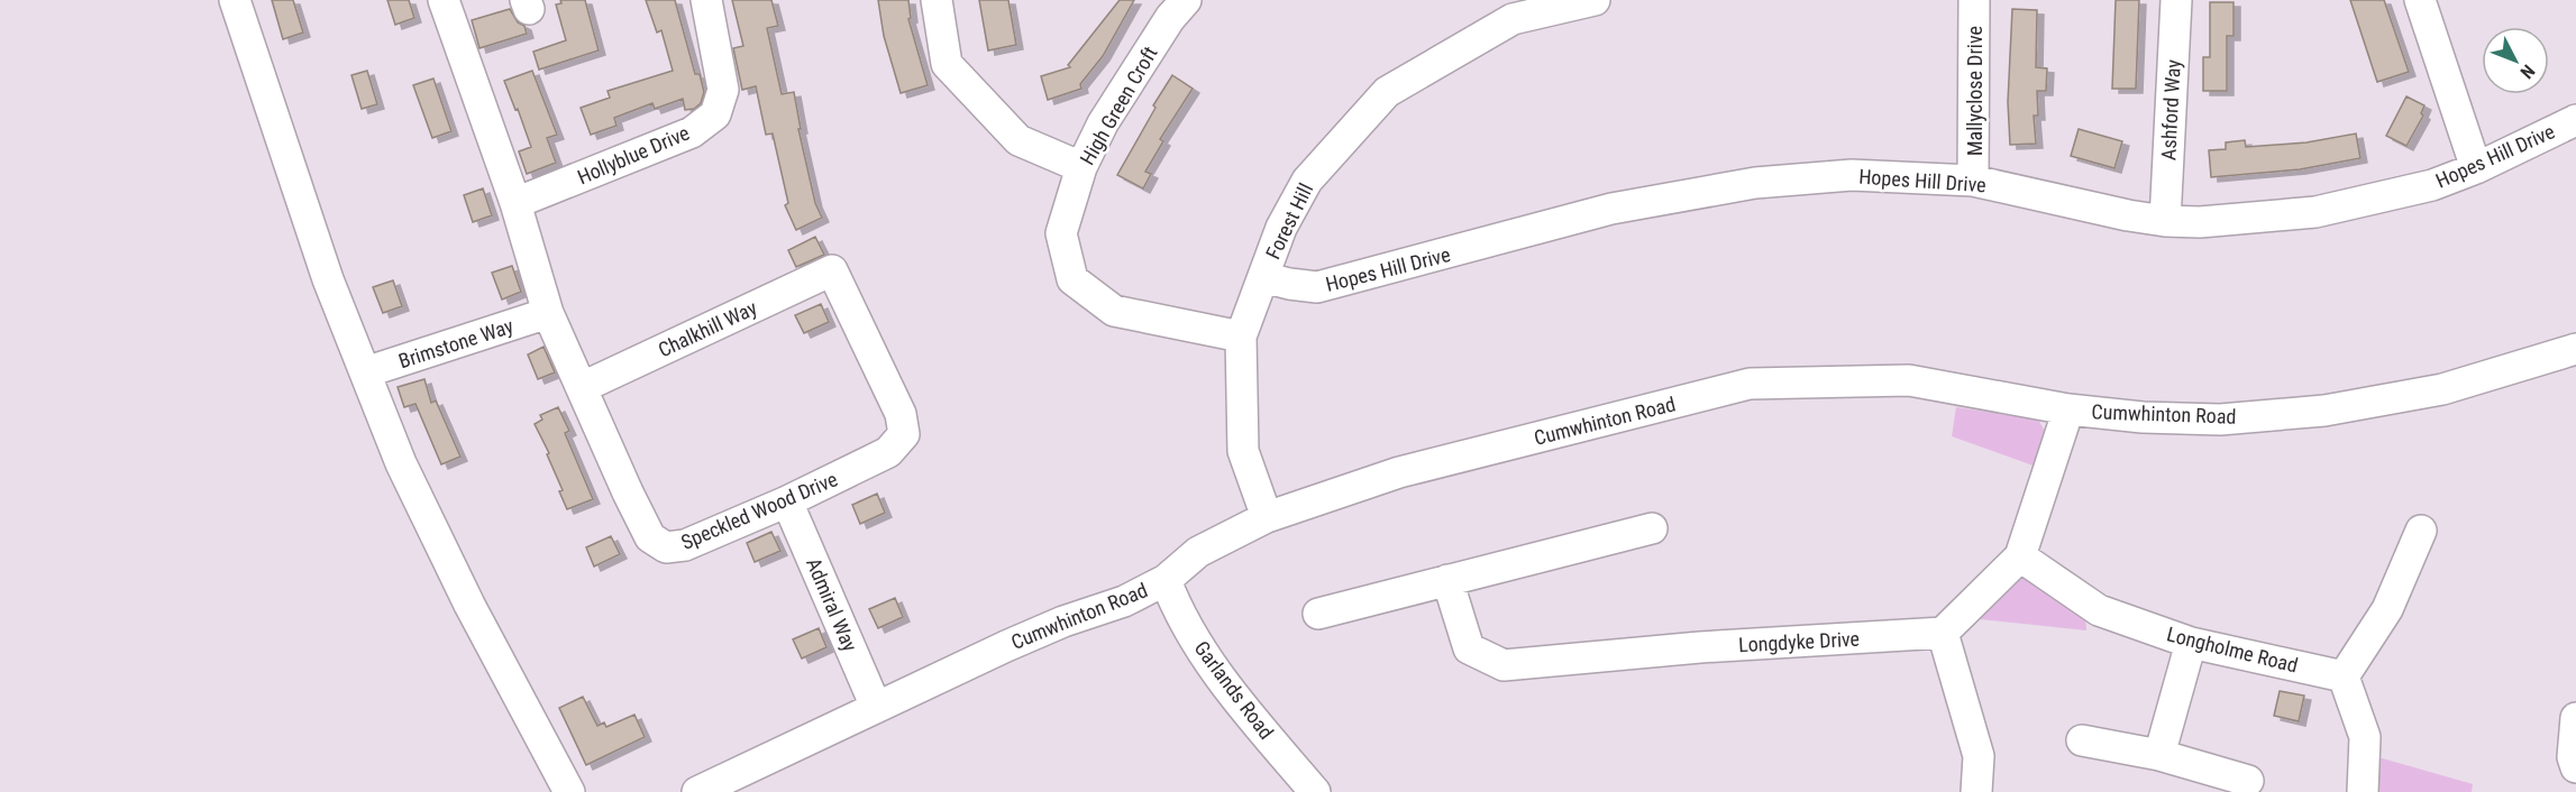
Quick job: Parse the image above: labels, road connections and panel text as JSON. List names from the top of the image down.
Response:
{
  "streets": {
    "street": [
      "Mallyclose Drive",
      "High Green Croft",
      "Ashford Way",
      "Hollyblue Drive",
      "Hopes Hill Drive",
      "Forest Hill",
      "Chalkhill Way",
      "Brimstone Way",
      "Cumwhinton Road",
      "Speckled Wood Drive",
      "Admiral Way",
      "Longdyke Drive",
      "Longholme Road",
      "Garlands Road"
    ]
  },
  "crossings": [
    ["Mallyclose Drive", "Hopes Hill Drive"],
    ["High Green Croft", "Forest Hill"],
    ["Ashford Way", "Hopes Hill Drive"],
    ["Hopes Hill Drive", "Forest Hill"],
    ["Forest Hill", "Cumwhinton Road"],
    ["Chalkhill Way", "Speckled Wood Drive"],
    ["Brimstone Way", "Speckled Wood Drive"],
    ["Cumwhinton Road", "Admiral Way"],
    ["Cumwhinton Road", "Garlands Road"],
    ["Speckled Wood Drive", "Admiral Way"]
  ],
  "north": "bottom right"
}
